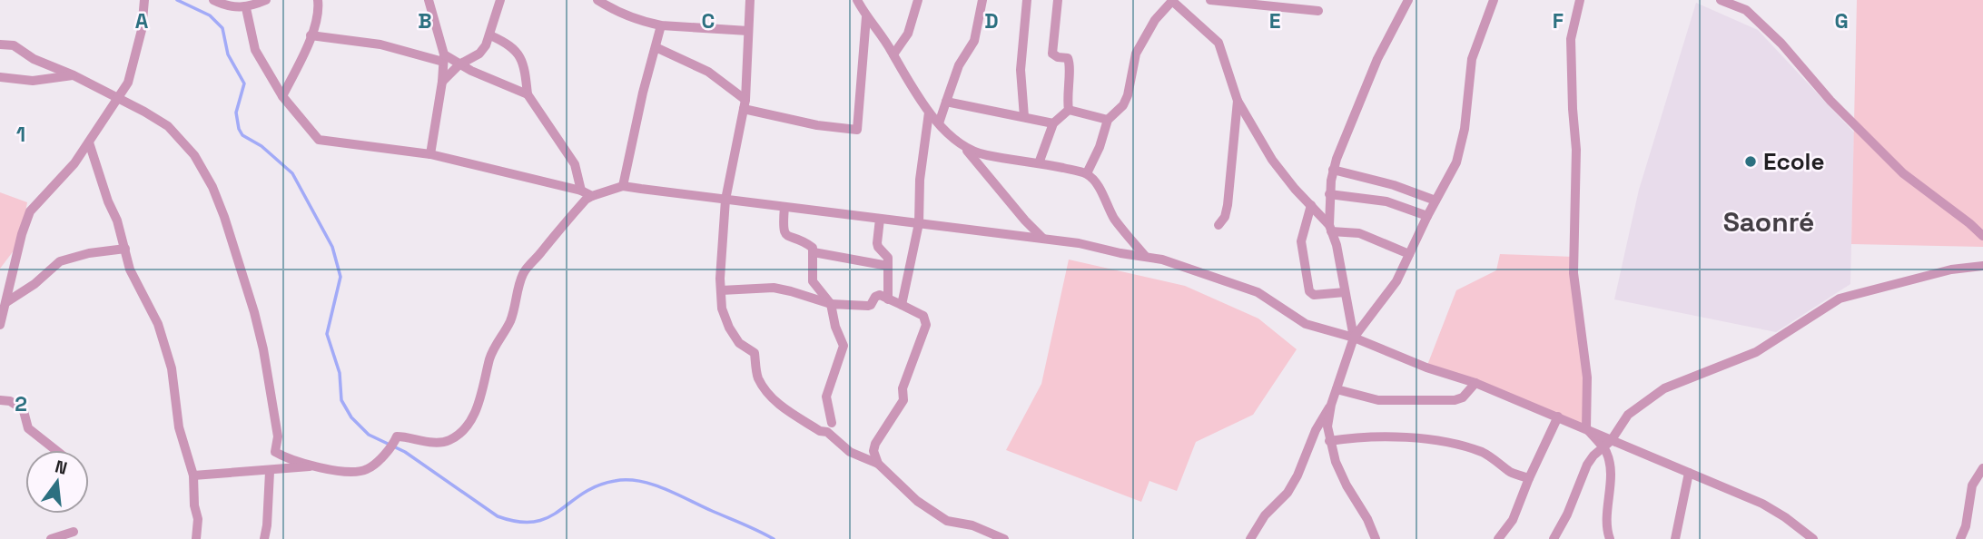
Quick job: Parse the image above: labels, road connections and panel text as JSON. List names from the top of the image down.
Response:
{
  "districts": ["Saonré"],
  "places": ["Ecole"],
  "north": "top",
  "grid": {
    "columns": [
      "A",
      "B",
      "C",
      "D",
      "E",
      "F",
      "G"
    ],
    "rows": ["1", "2"]
  }
}
